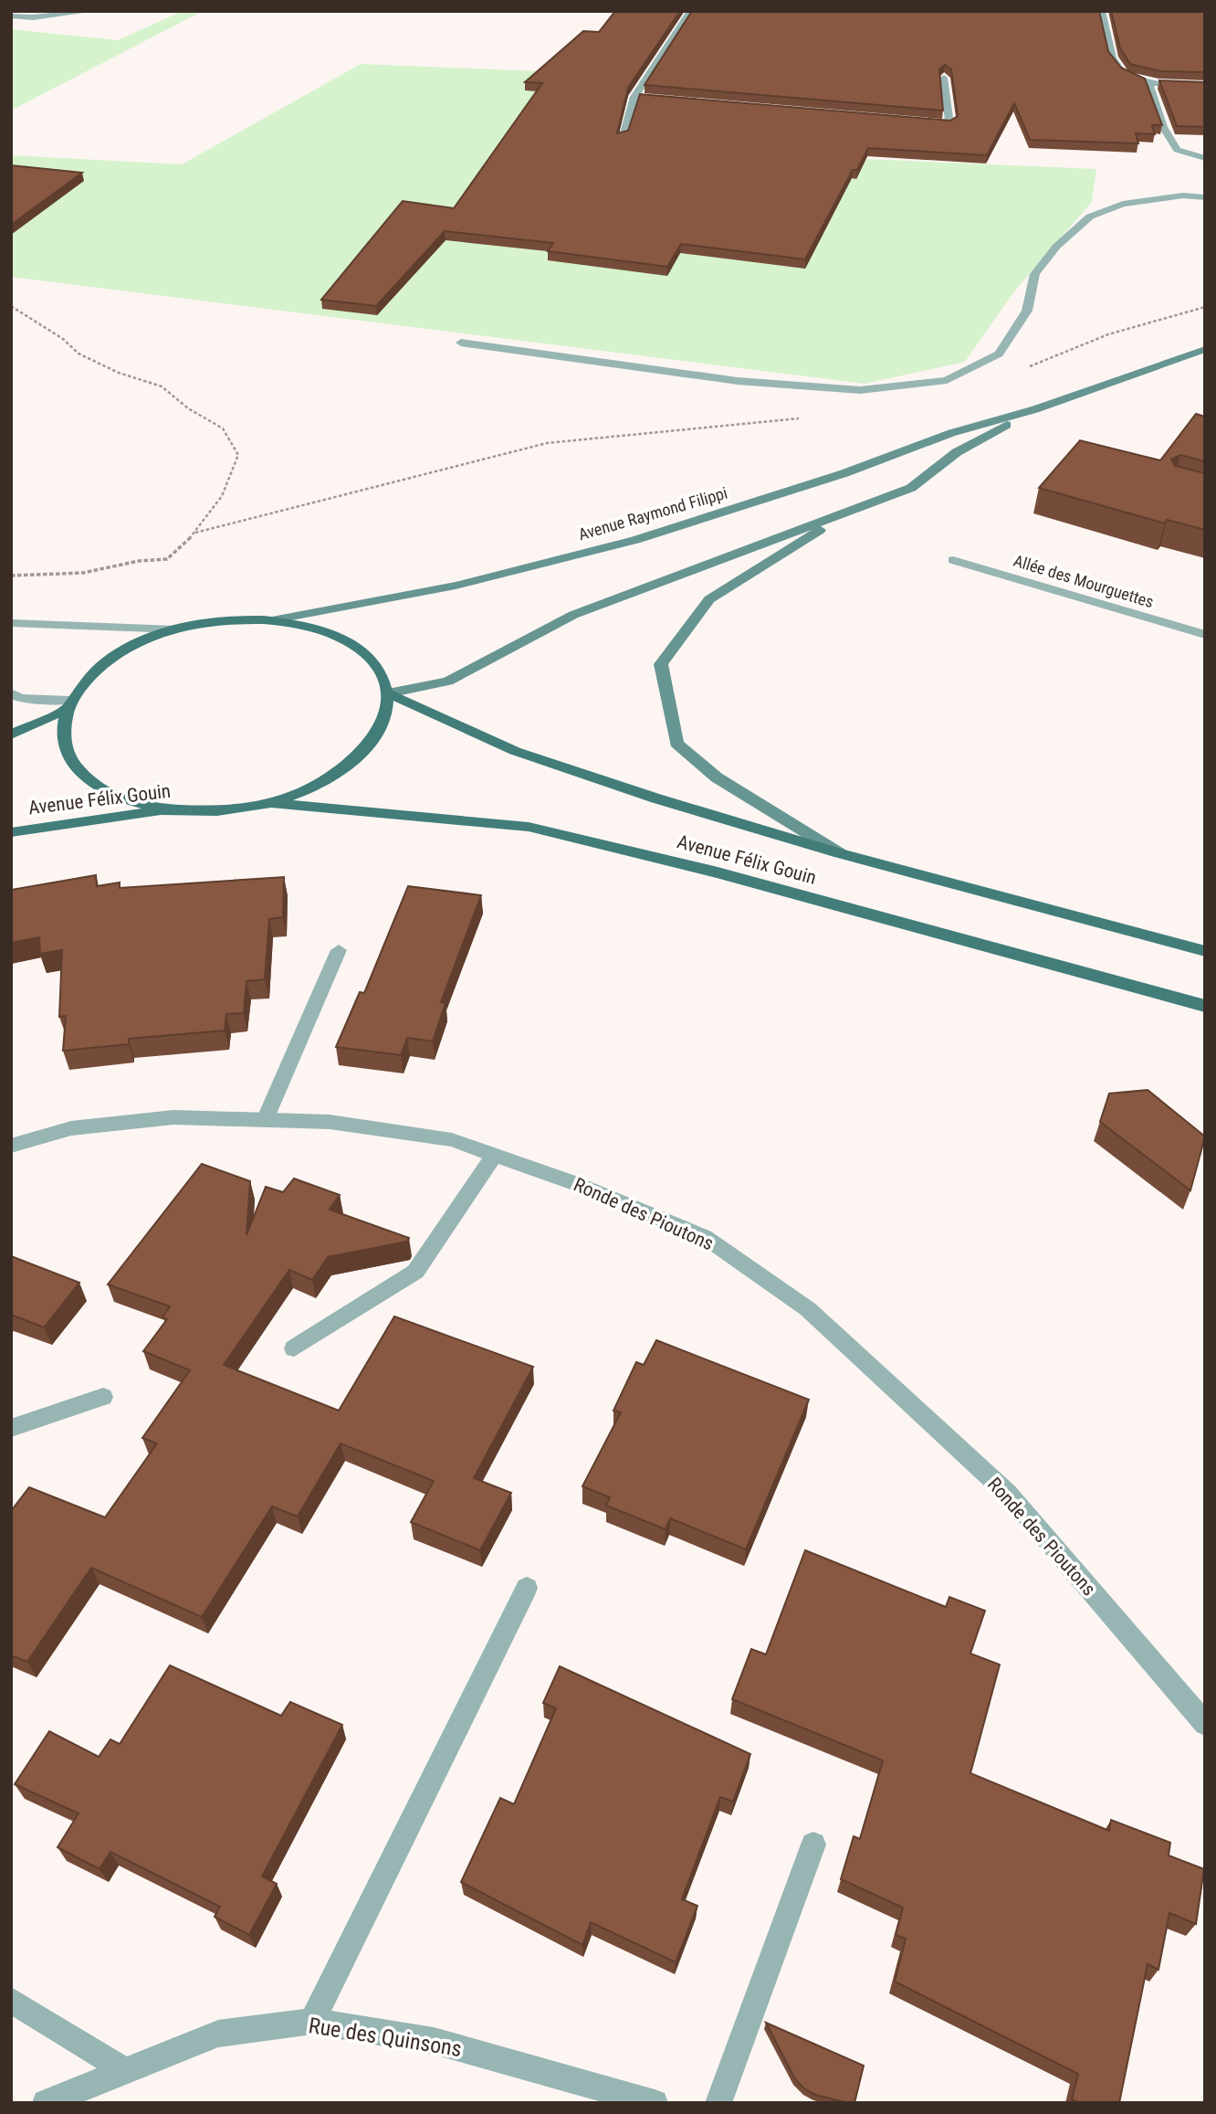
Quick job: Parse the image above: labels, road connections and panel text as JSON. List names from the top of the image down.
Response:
{
  "streets": {
    "main road": ["Avenue Raymond Filippi", "Avenue Félix Gouin"],
    "street": ["Allée des Mourguettes", "Ronde des Pioutons", "Rue des Quinsons"]
  },
  "crossings": [
    ["Avenue Raymond Filippi", "Avenue Félix Gouin"]
  ]
}
